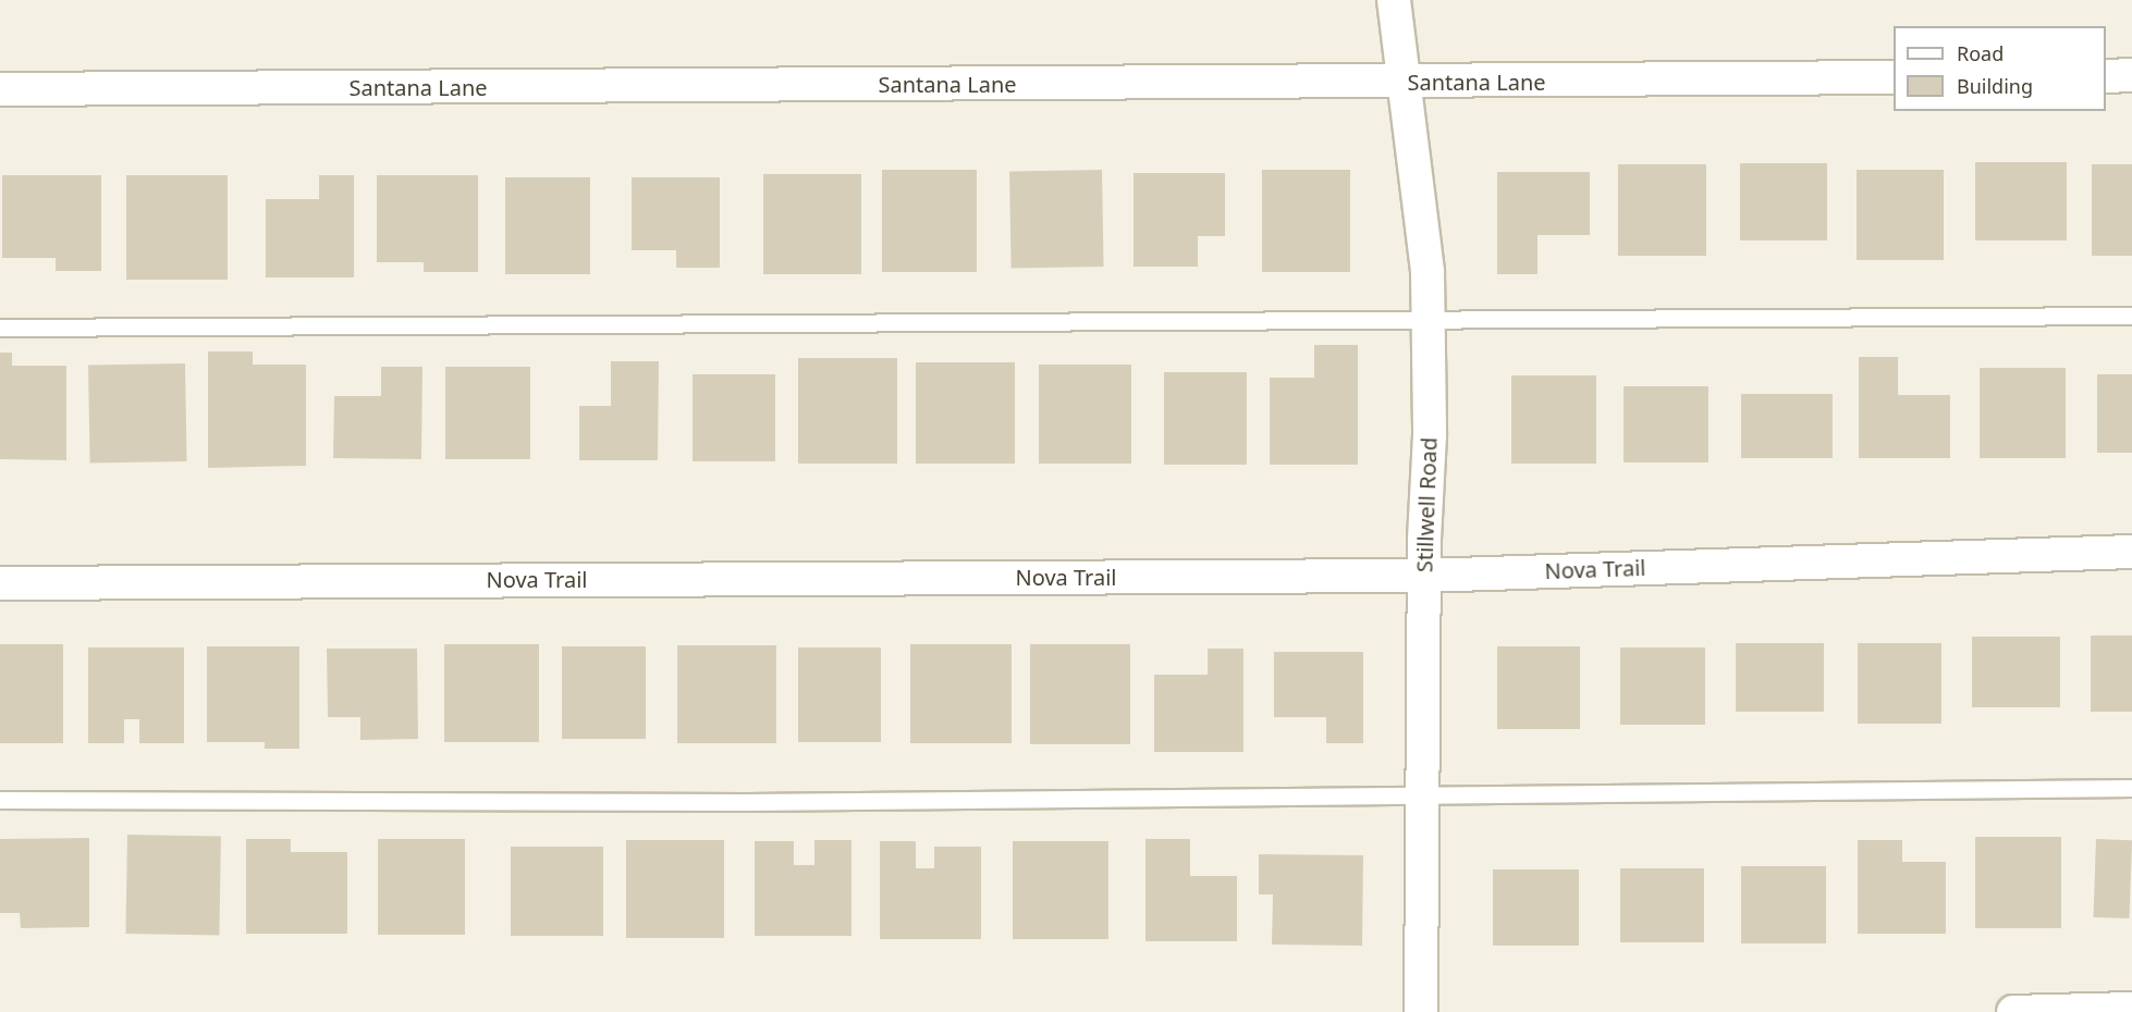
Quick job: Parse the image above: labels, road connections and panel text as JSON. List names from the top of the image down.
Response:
{
  "streets": {
    "street": ["Santana Lane", "Stillwell Road", "Nova Trail"]
  },
  "crossings": [
    ["Santana Lane", "Stillwell Road"],
    ["Stillwell Road", "Nova Trail"]
  ],
  "legend": ["Road", "Building"]
}
